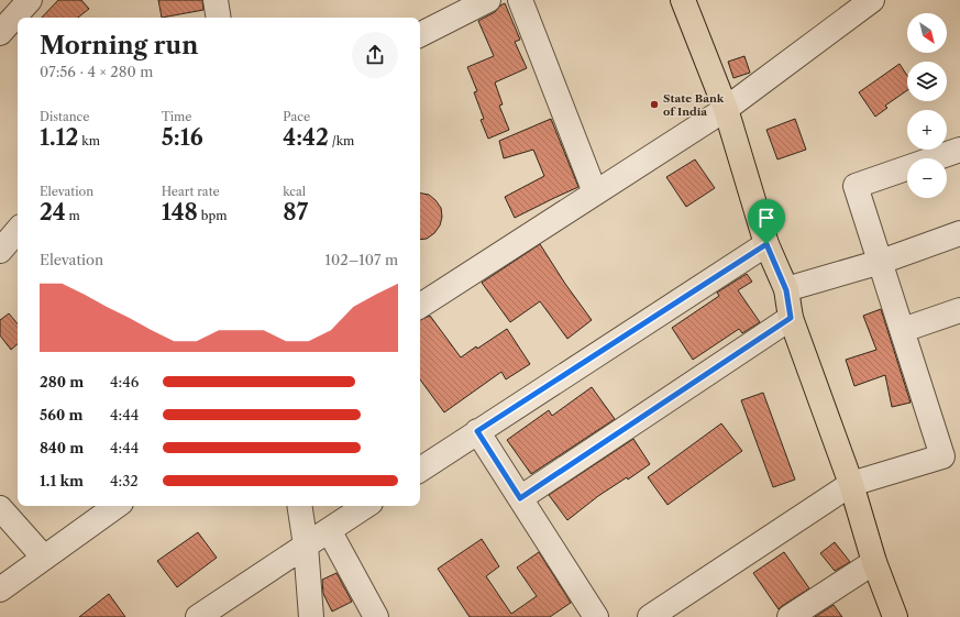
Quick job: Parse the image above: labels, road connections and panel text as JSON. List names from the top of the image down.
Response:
{
  "places": ["State Bank of India"],
  "north": "bottom right",
  "page": {
    "map_buttons": ["+", "−"],
    "heading": ["Morning run", "07:56 · 4 × 280 m"],
    "stats": [
      ["Distance", "1.12 km"],
      ["Time", "5:16"],
      ["Pace", "4:42 /km"],
      ["Elevation", "24 m"],
      ["Heart rate", "148 bpm"],
      ["kcal", "87"]
    ],
    "chart": ["Elevation", "102–107 m"],
    "list": [
      {
        "name": "280 m",
        "note": "4:46"
      },
      {
        "name": "560 m",
        "note": "4:44"
      },
      {
        "name": "840 m",
        "note": "4:44"
      },
      {
        "name": "1.1 km",
        "note": "4:32"
      }
    ]
  }
}
